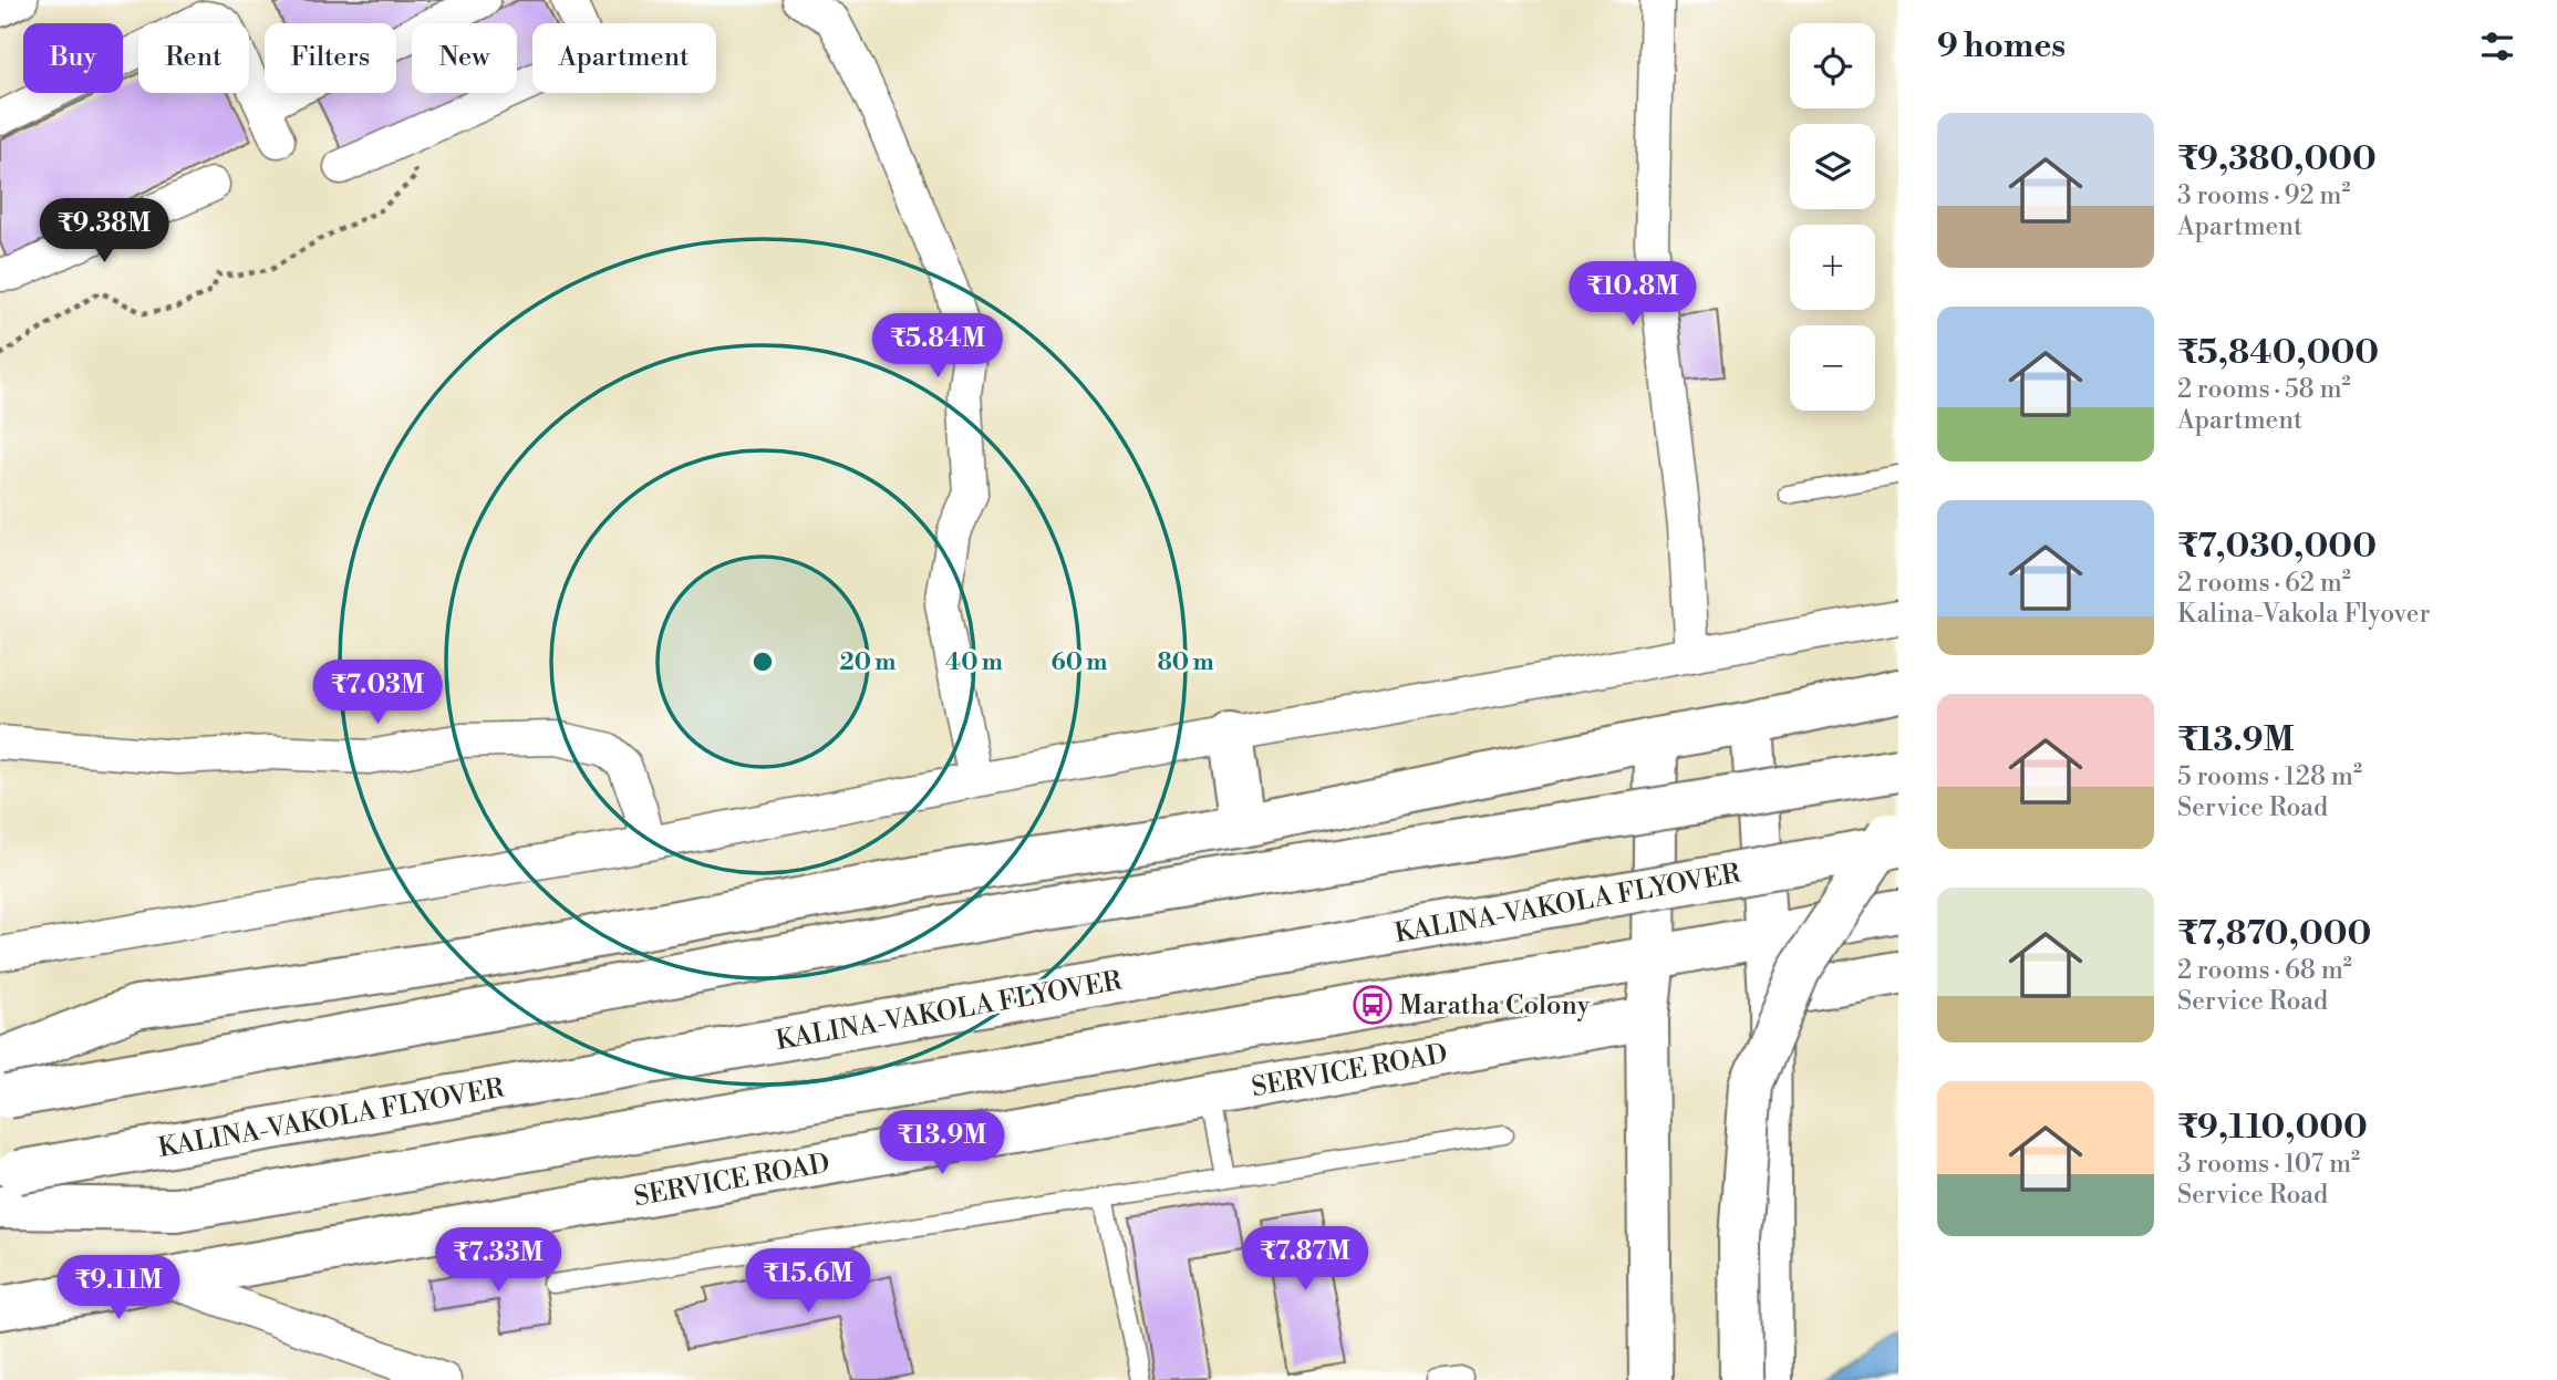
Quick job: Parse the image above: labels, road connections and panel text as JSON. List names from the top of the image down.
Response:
{
  "streets": {
    "main road": ["KALINA-VAKOLA FLYOVER", "SERVICE ROAD"]
  },
  "places": {
    "bus stop": ["Maratha Colony"]
  },
  "page": {
    "heading": "9 homes",
    "map_buttons": ["+", "−"],
    "chip": [
      "Buy",
      "Rent",
      "Filters",
      "New",
      "Apartment"
    ],
    "list": [
      {
        "name": "₹9,380,000",
        "note": "3 rooms · 92 m² · Apartment"
      },
      {
        "name": "₹5,840,000",
        "note": "2 rooms · 58 m² · Apartment"
      },
      {
        "name": "₹7,030,000",
        "note": "2 rooms · 62 m² · Kalina-Vakola Flyover"
      },
      {
        "name": "₹13.9M",
        "note": "5 rooms · 128 m² · Service Road"
      },
      {
        "name": "₹7,870,000",
        "note": "2 rooms · 68 m² · Service Road"
      },
      {
        "name": "₹9,110,000",
        "note": "3 rooms · 107 m² · Service Road"
      }
    ],
    "price": [
      "₹9.38M",
      "₹10.8M",
      "₹5.84M",
      "₹7.03M",
      "₹13.9M",
      "₹7.87M",
      "₹7.33M",
      "₹15.6M",
      "₹9.11M"
    ]
  },
  "rings": [
    "20 m",
    "40 m",
    "60 m",
    "80 m"
  ]
}
